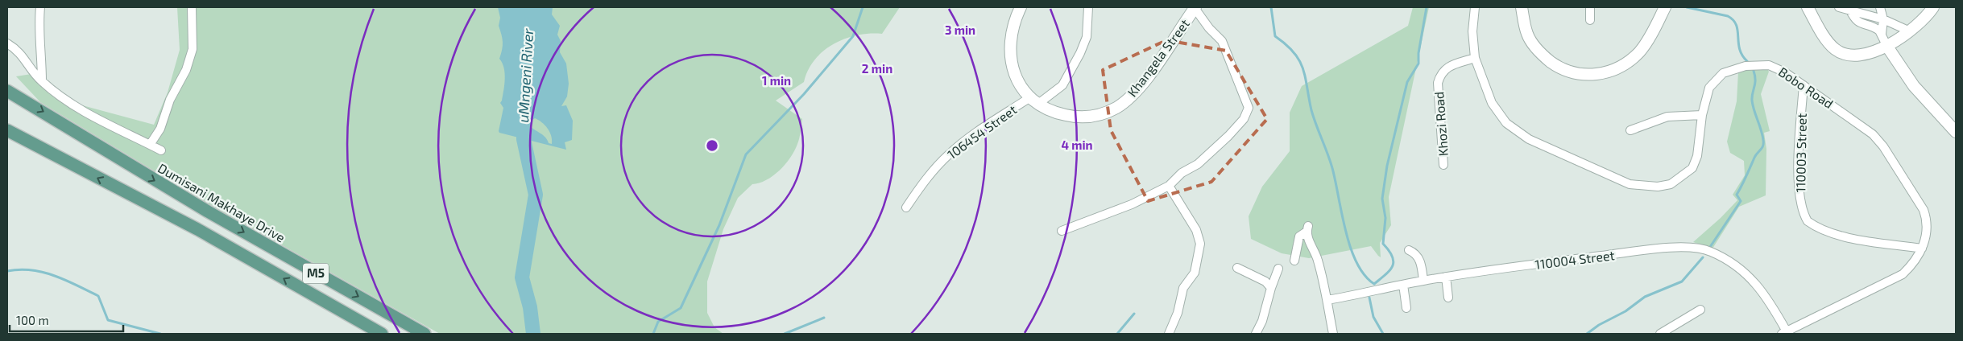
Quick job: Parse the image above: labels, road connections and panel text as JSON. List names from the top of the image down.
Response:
{
  "streets": {
    "main road": ["Dumisani Makhaye Drive", "M5"],
    "street": [
      "Khangela Street",
      "Bobo Road",
      "Khozi Road",
      "106454 Street",
      "110003 Street",
      "110004 Street"
    ]
  },
  "crossings": [
    ["Khangela Street", "106454 Street"],
    ["Bobo Road", "Khozi Road"],
    ["Bobo Road", "110003 Street"],
    ["Bobo Road", "110004 Street"]
  ],
  "water": ["uMngeni River"],
  "scale_bar": "100 m",
  "rings": [
    "3 min",
    "2 min",
    "1 min",
    "4 min"
  ]
}
